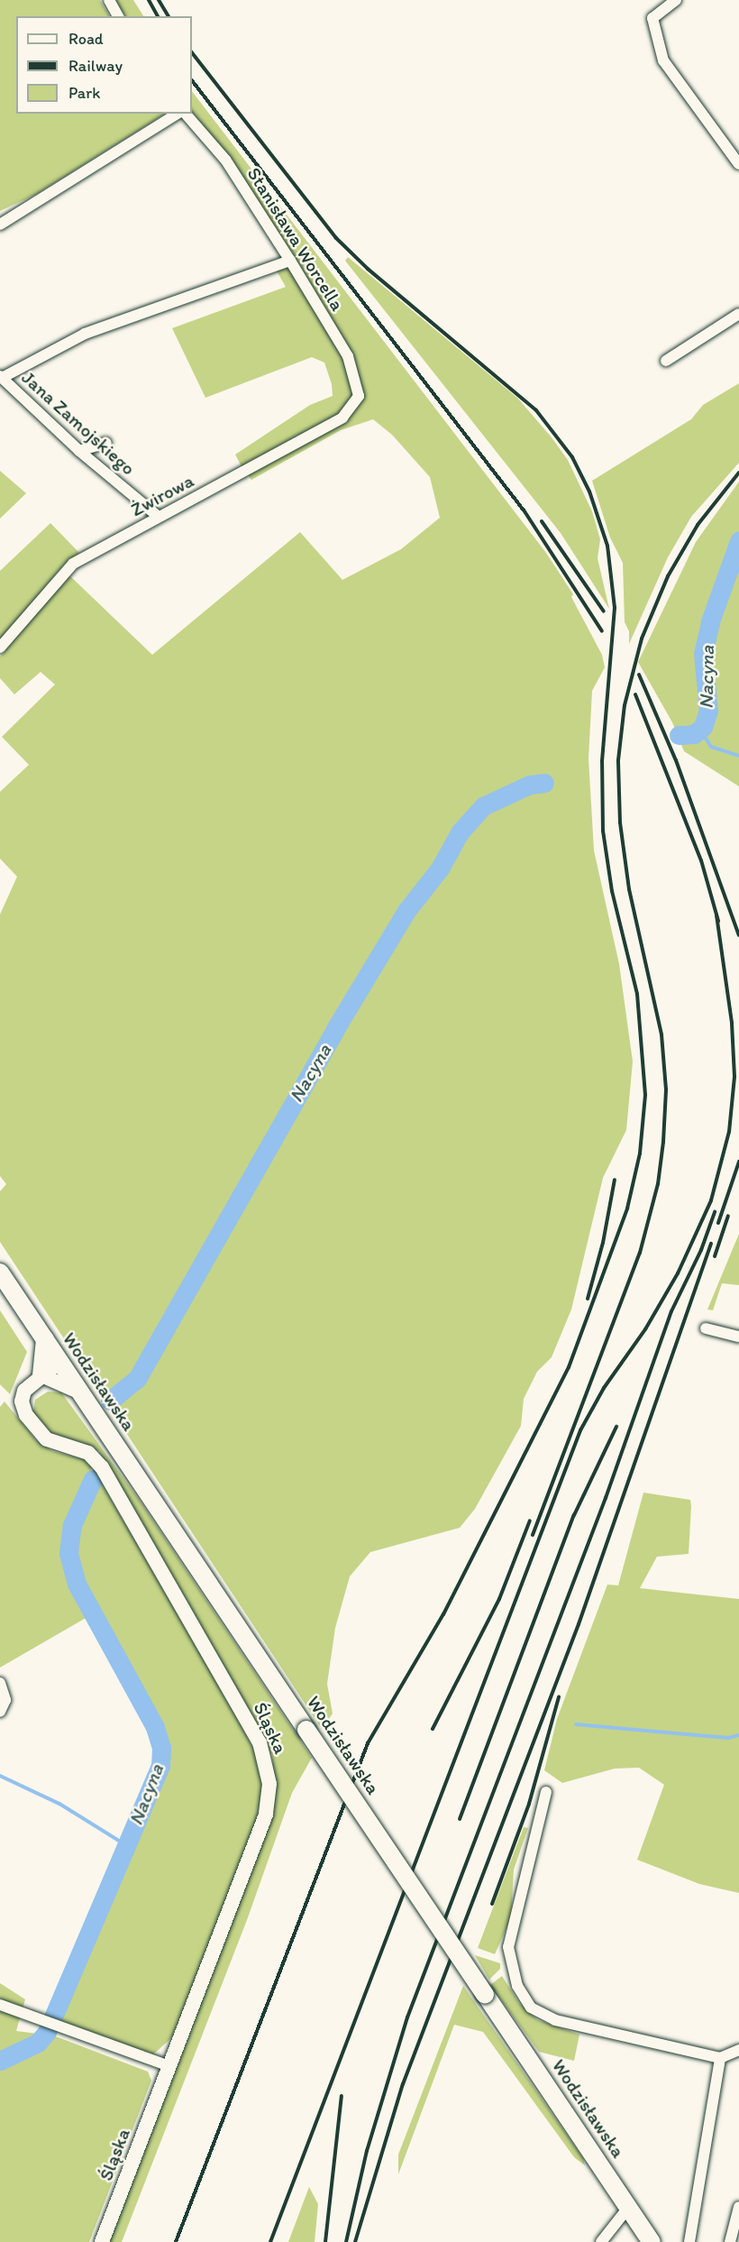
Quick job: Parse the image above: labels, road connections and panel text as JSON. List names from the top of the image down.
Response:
{
  "streets": {
    "main road": ["Wodzisławska"],
    "street": [
      "Stanisława Worcella",
      "Jana Zamojskiego",
      "Żwirowa",
      "Śląska"
    ]
  },
  "crossings": [
    ["Stanisława Worcella", "Żwirowa"],
    ["Jana Zamojskiego", "Żwirowa"],
    ["Wodzisławska", "Śląska"]
  ],
  "water": ["Nacyna"],
  "legend": ["Road", "Railway", "Park"]
}
